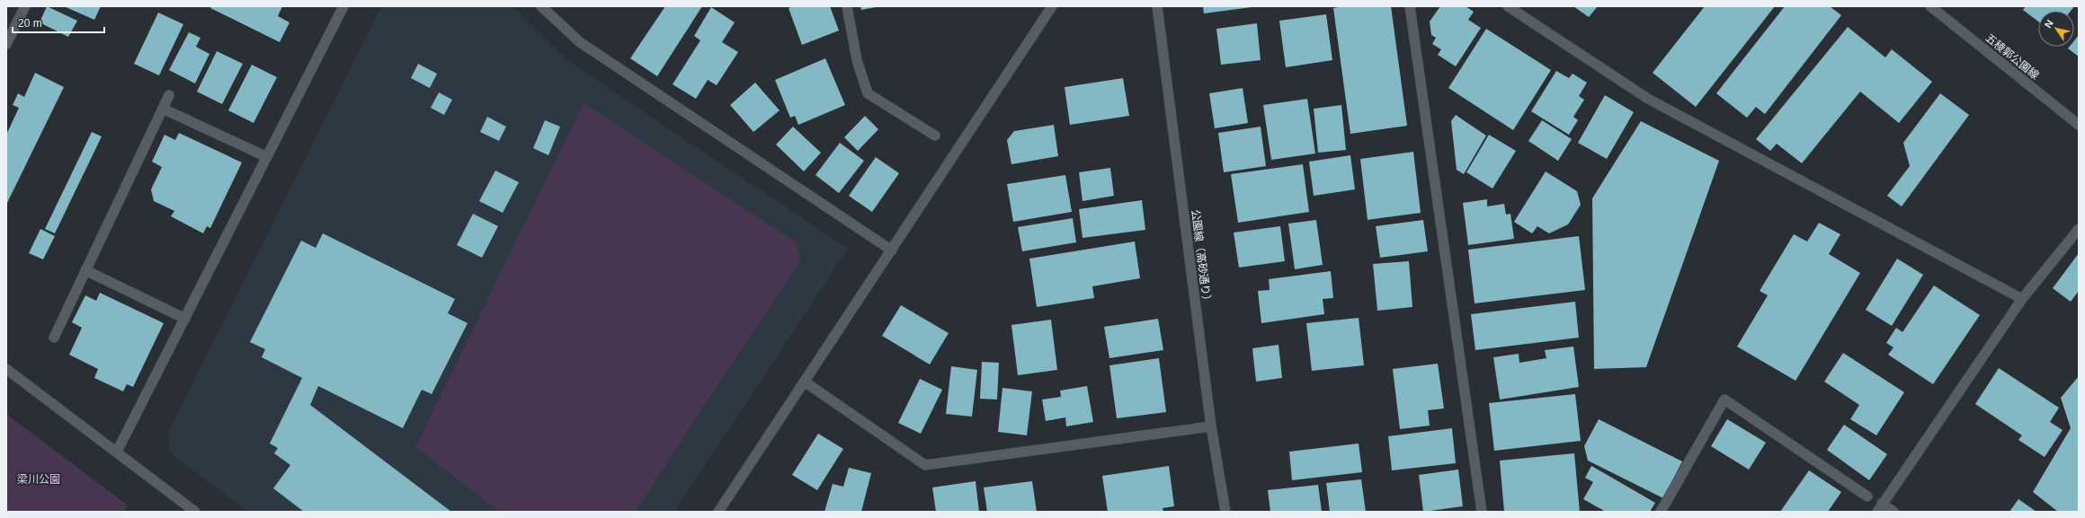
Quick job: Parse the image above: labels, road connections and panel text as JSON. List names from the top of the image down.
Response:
{
  "streets": {
    "street": ["五稜郭公園線", "公園線（高砂通り）"]
  },
  "parks": ["梁川公園"],
  "scale_bar": "20 m",
  "north": "top left"
}
